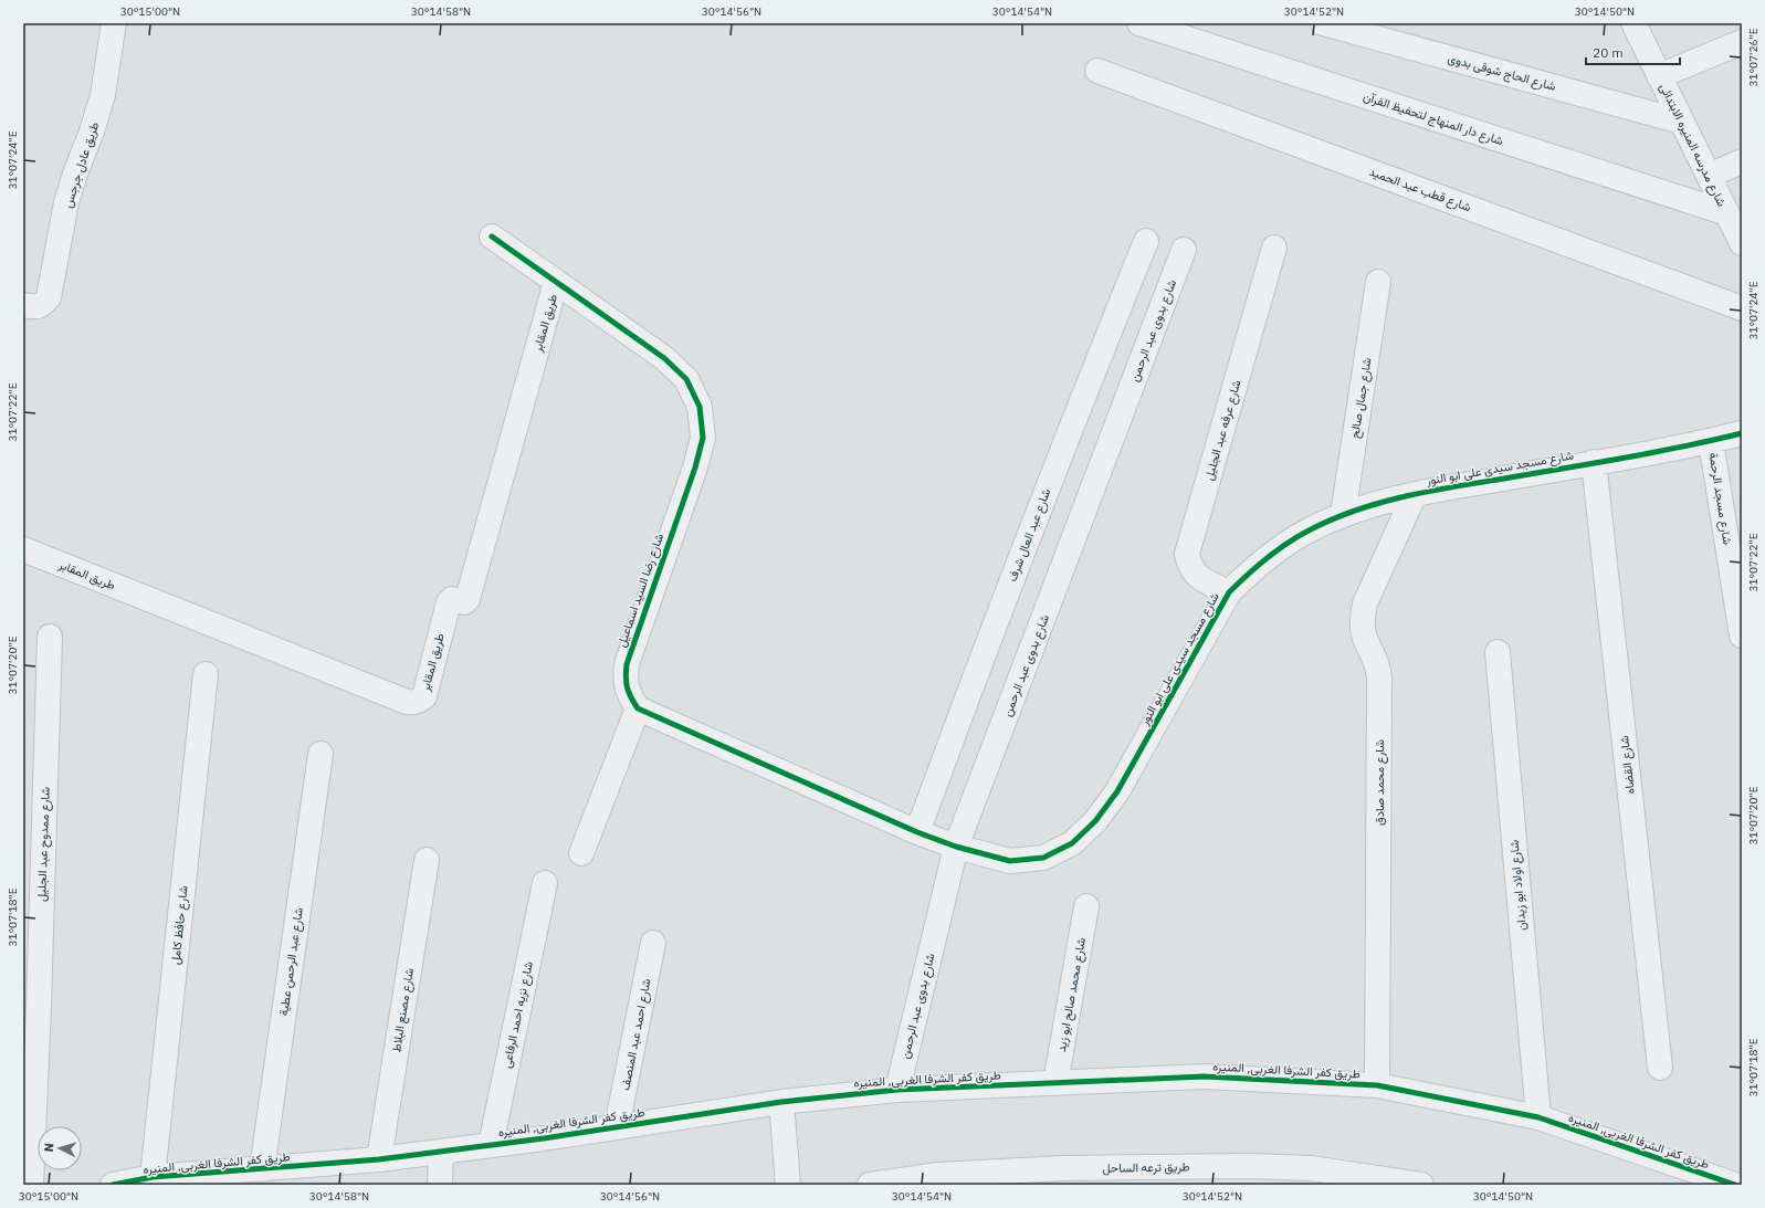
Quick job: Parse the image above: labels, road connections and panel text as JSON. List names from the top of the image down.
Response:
{
  "streets": {
    "street": [
      "شارع الحاج شوقى بدوى",
      "شارع دار المنهاج لتحفيظ القرآن",
      "شارع مدرسه المنيره الابتدائى",
      "طريق عادل جرجس",
      "شارع قطب عبد الحميد",
      "طريق المقابر",
      "شارع بدوى عبد الرحمن",
      "شارع جمال صالح",
      "شارع عرفه عبد الجليل",
      "شارع مسجد سيدى على ابو النور",
      "شارع مسجد الرحمة",
      "شارع عبد العال شرف",
      "شارع رضا السيد اسماعيل",
      "شارع القضاه",
      "شارع محمد صادق",
      "شارع ممدوح عبد الجليل",
      "شارع اولاد ابو زيدان",
      "شارع حافظ كامل",
      "شارع عبد الرحمن عطية",
      "شارع محمد صالح ابو زيد",
      "شارع مصنع البلاط",
      "شارع نزيه احمد الرفاعى",
      "شارع احمد عبد المنصف",
      "طريق كفر الشرفا الغربى, المنيره",
      "طريق ترعه الساحل"
    ]
  },
  "crossings": [
    ["شارع الحاج شوقى بدوى", "شارع مدرسه المنيره الابتدائى"],
    ["شارع دار المنهاج لتحفيظ القرآن", "شارع مدرسه المنيره الابتدائى"],
    ["طريق المقابر", "شارع رضا السيد اسماعيل"],
    ["شارع بدوى عبد الرحمن", "شارع مسجد سيدى على ابو النور"],
    ["شارع بدوى عبد الرحمن", "طريق كفر الشرفا الغربى, المنيره"],
    ["شارع جمال صالح", "شارع مسجد سيدى على ابو النور"],
    ["شارع عرفه عبد الجليل", "شارع مسجد سيدى على ابو النور"],
    ["شارع مسجد سيدى على ابو النور", "شارع مسجد الرحمة"],
    ["شارع مسجد سيدى على ابو النور", "شارع القضاه"],
    ["شارع مسجد سيدى على ابو النور", "شارع محمد صادق"],
    ["شارع محمد صادق", "طريق كفر الشرفا الغربى, المنيره"],
    ["شارع اولاد ابو زيدان", "طريق كفر الشرفا الغربى, المنيره"],
    ["شارع حافظ كامل", "طريق كفر الشرفا الغربى, المنيره"],
    ["شارع عبد الرحمن عطية", "طريق كفر الشرفا الغربى, المنيره"],
    ["شارع محمد صالح ابو زيد", "طريق كفر الشرفا الغربى, المنيره"],
    ["شارع مصنع البلاط", "طريق كفر الشرفا الغربى, المنيره"],
    ["شارع نزيه احمد الرفاعى", "طريق كفر الشرفا الغربى, المنيره"],
    ["شارع احمد عبد المنصف", "طريق كفر الشرفا الغربى, المنيره"]
  ],
  "scale_bar": "20 m",
  "north": "left",
  "coordinates": [
    "30°15'00\"N",
    "30°14'58\"N",
    "30°14'56\"N",
    "30°14'54\"N",
    "30°14'52\"N",
    "30°14'50\"N",
    "31°07'26\"E",
    "31°07'24\"E",
    "31°07'22\"E",
    "31°07'20\"E",
    "31°07'18\"E"
  ]
}
